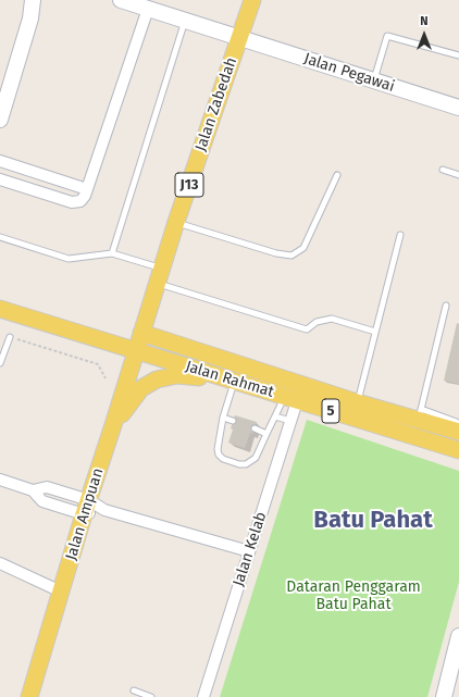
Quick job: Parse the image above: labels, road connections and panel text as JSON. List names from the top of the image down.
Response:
{
  "streets": {
    "main road": [
      "Jalan Zabedah",
      "J13",
      "Jalan Rahmat",
      "5",
      "Jalan Ampuan"
    ],
    "street": ["Jalan Pegawai", "Jalan Kelab"]
  },
  "crossings": [
    ["Jalan Pegawai", "Jalan Zabedah"],
    ["Jalan Zabedah", "Jalan Rahmat"],
    ["Jalan Zabedah", "Jalan Ampuan"],
    ["Jalan Rahmat", "Jalan Ampuan"],
    ["Jalan Rahmat", "Jalan Kelab"]
  ],
  "districts": ["Batu Pahat"],
  "parks": ["Dataran Penggaram Batu Pahat"],
  "north": "top"
}
